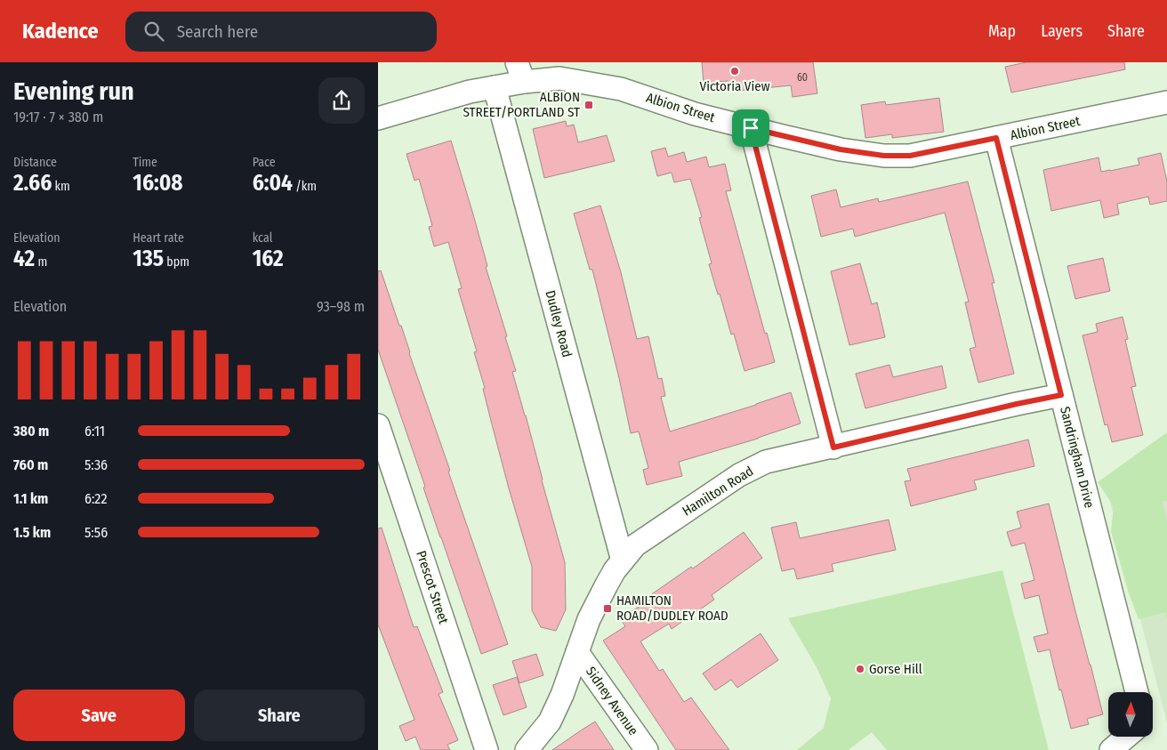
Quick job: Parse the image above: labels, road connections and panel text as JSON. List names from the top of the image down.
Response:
{
  "streets": {
    "street": [
      "Albion Street",
      "Dudley Road",
      "Sandringham Drive",
      "Hamilton Road",
      "Prescot Street",
      "Sidney Avenue"
    ]
  },
  "crossings": [
    ["Albion Street", "Dudley Road"],
    ["Albion Street", "Sandringham Drive"],
    ["Dudley Road", "Hamilton Road"],
    ["Sandringham Drive", "Hamilton Road"],
    ["Hamilton Road", "Sidney Avenue"]
  ],
  "places": {
    "other": ["Victoria View", "Gorse Hill"],
    "transit": ["ALBION STREET/PORTLAND ST", "HAMILTON ROAD/DUDLEY ROAD"]
  },
  "house_numbers": ["60"],
  "north": "top",
  "page": {
    "header": "Kadence",
    "search": "Search here",
    "nav": ["Map", "Layers", "Share"],
    "heading": ["Evening run", "19:17 · 7 × 380 m"],
    "stats": [
      ["Distance", "2.66 km"],
      ["Time", "16:08"],
      ["Pace", "6:04 /km"],
      ["Elevation", "42 m"],
      ["Heart rate", "135 bpm"],
      ["kcal", "162"]
    ],
    "chart": ["Elevation", "93–98 m"],
    "list": [
      {
        "name": "380 m",
        "note": "6:11"
      },
      {
        "name": "760 m",
        "note": "5:36"
      },
      {
        "name": "1.1 km",
        "note": "6:22"
      },
      {
        "name": "1.5 km",
        "note": "5:56"
      }
    ],
    "buttons": ["Save", "Share"]
  }
}
